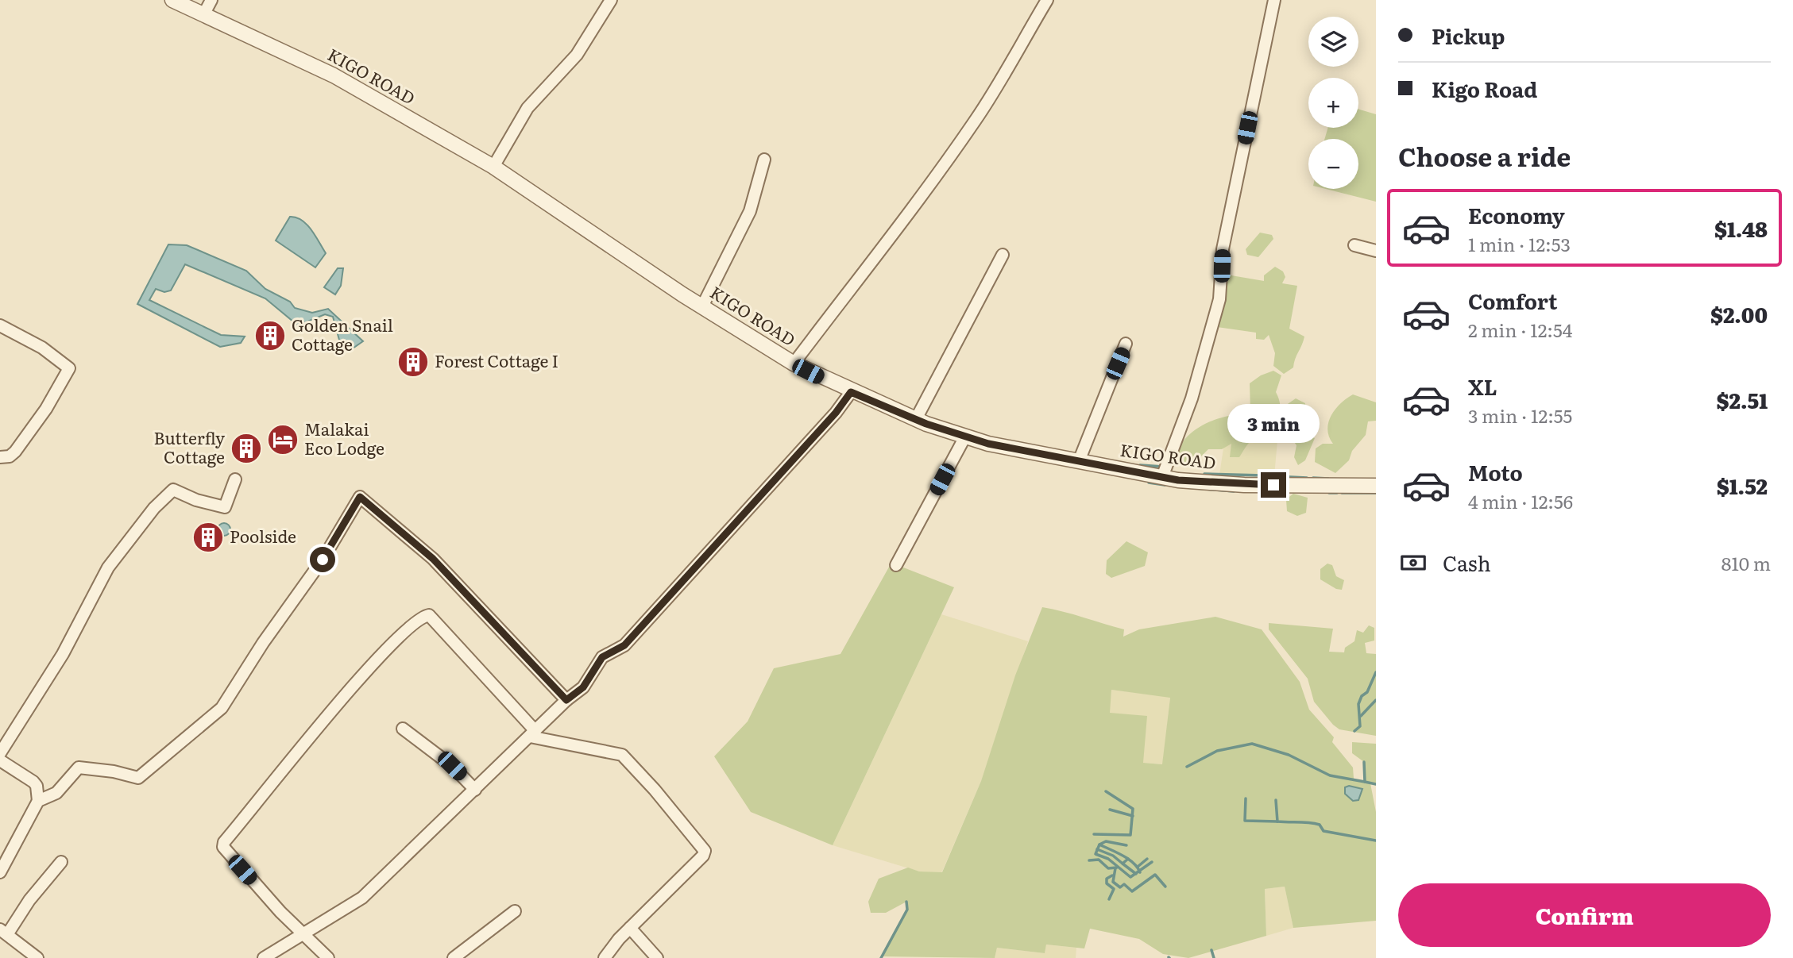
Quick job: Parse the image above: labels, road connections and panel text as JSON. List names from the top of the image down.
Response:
{
  "streets": {
    "street": ["KIGO ROAD"]
  },
  "places": {
    "building": [
      "Golden Snail Cottage",
      "Forest Cottage I",
      "Butterfly Cottage",
      "Poolside"
    ],
    "hotel": ["Malakai Eco Lodge"]
  },
  "page": {
    "banner": ["Pickup", "Kigo Road"],
    "map_buttons": ["+", "−"],
    "heading": "Choose a ride",
    "list": [
      {
        "name": "Economy",
        "note": "1 min · 12:53",
        "value": "$1.48"
      },
      {
        "name": "Comfort",
        "note": "2 min · 12:54",
        "value": "$2.00"
      },
      {
        "name": "XL",
        "note": "3 min · 12:55",
        "value": "$2.51"
      },
      {
        "name": "Moto",
        "note": "4 min · 12:56",
        "value": "$1.52"
      }
    ],
    "bubble": "3 min",
    "pay": ["Cash", "810 m"],
    "buttons": "Confirm"
  }
}
